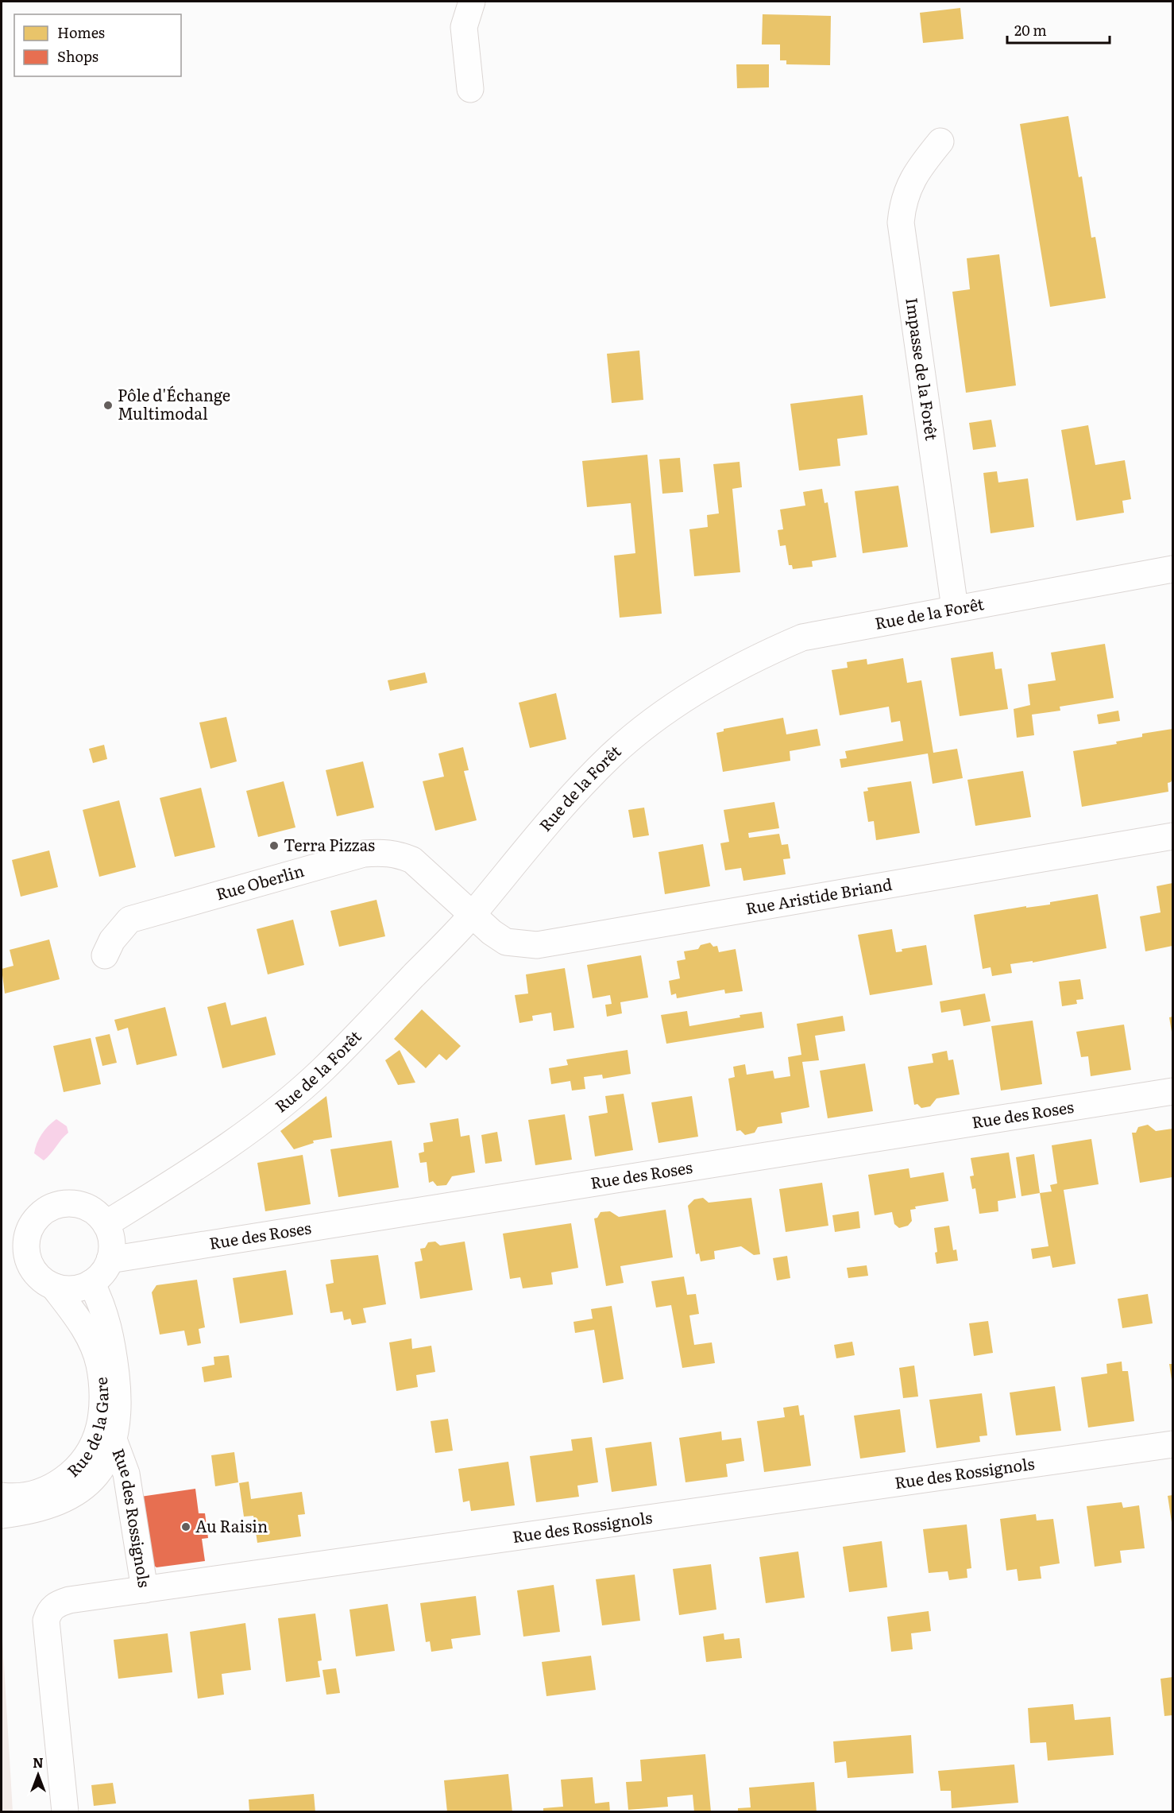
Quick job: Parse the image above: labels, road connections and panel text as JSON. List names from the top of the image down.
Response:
{
  "streets": {
    "street": [
      "Impasse de la Forêt",
      "Rue de la Forêt",
      "Rue Oberlin",
      "Rue Aristide Briand",
      "Rue des Roses",
      "Rue de la Gare",
      "Rue des Rossignols"
    ]
  },
  "crossings": [
    ["Impasse de la Forêt", "Rue de la Forêt"],
    ["Rue de la Forêt", "Rue Oberlin"],
    ["Rue de la Forêt", "Rue Aristide Briand"],
    ["Rue de la Forêt", "Rue des Roses"],
    ["Rue de la Forêt", "Rue de la Gare"],
    ["Rue Oberlin", "Rue Aristide Briand"],
    ["Rue des Roses", "Rue de la Gare"],
    ["Rue de la Gare", "Rue des Rossignols"]
  ],
  "places": ["Pôle d'Échange Multimodal", "Terra Pizzas", "Au Raisin"],
  "legend": ["Homes", "Shops"],
  "scale_bar": "20 m",
  "north": "top"
}
